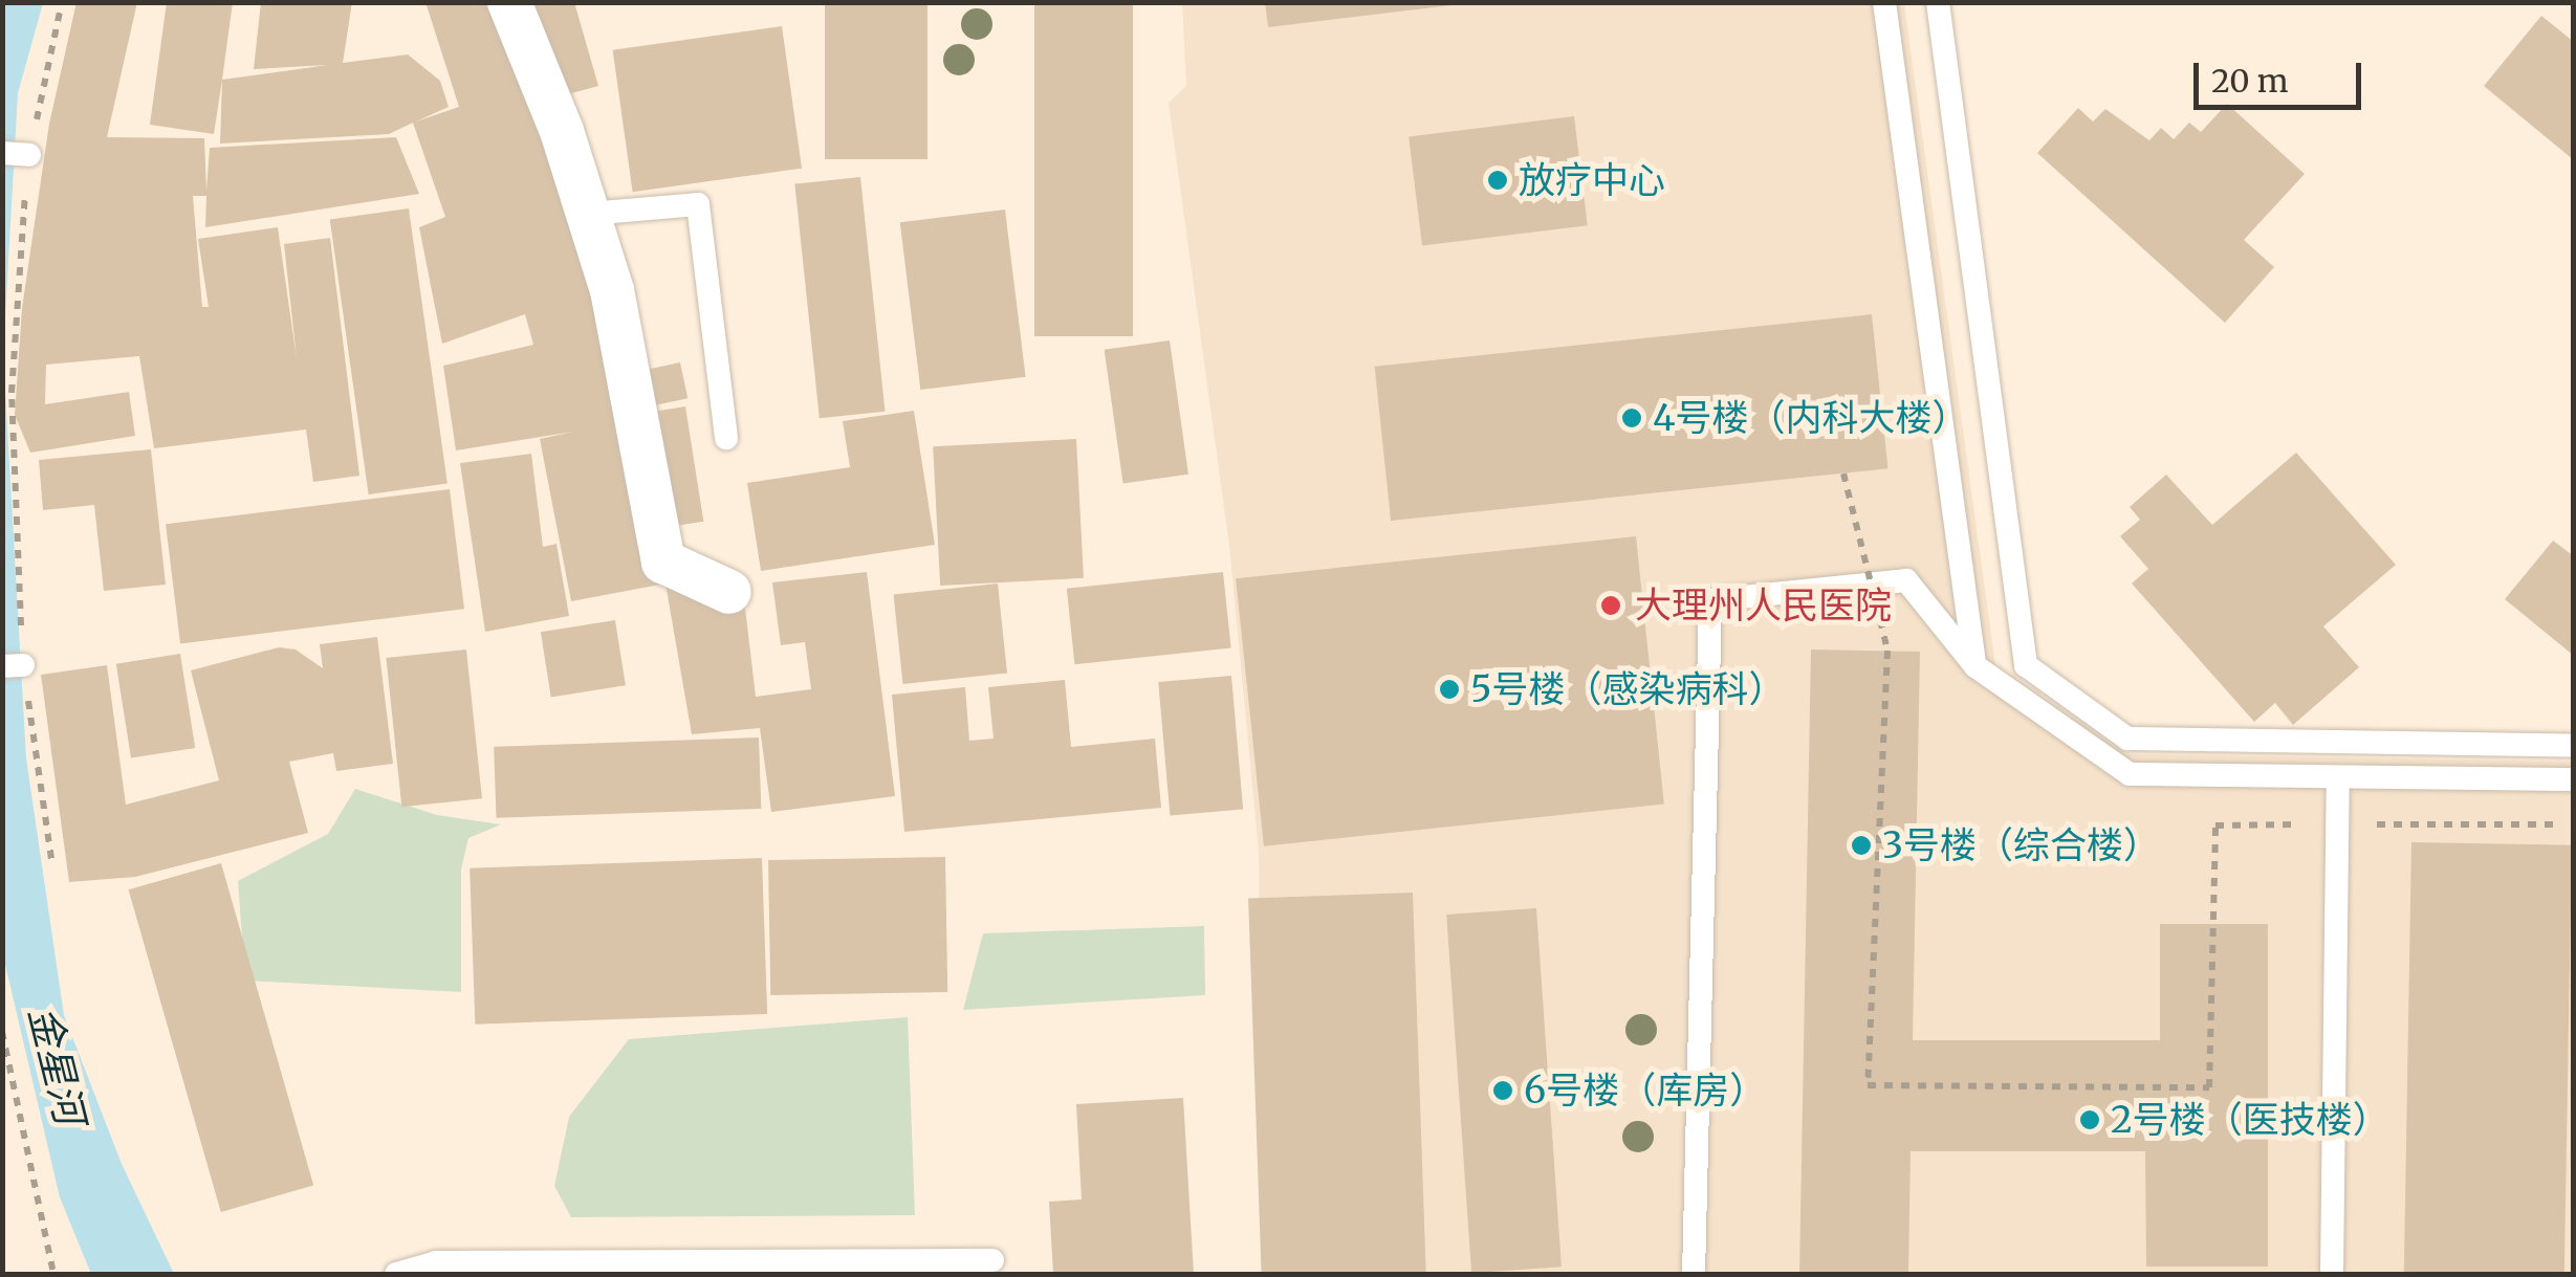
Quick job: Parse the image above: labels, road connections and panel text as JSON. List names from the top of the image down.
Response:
{
  "water": ["金星河"],
  "places": [
    "放疗中心",
    "4号楼（内科大楼）",
    "大理州人民医院",
    "5号楼（感染病科）",
    "3号楼（综合楼）",
    "6号楼（库房）",
    "2号楼（医技楼）"
  ],
  "scale_bar": "20 m"
}
